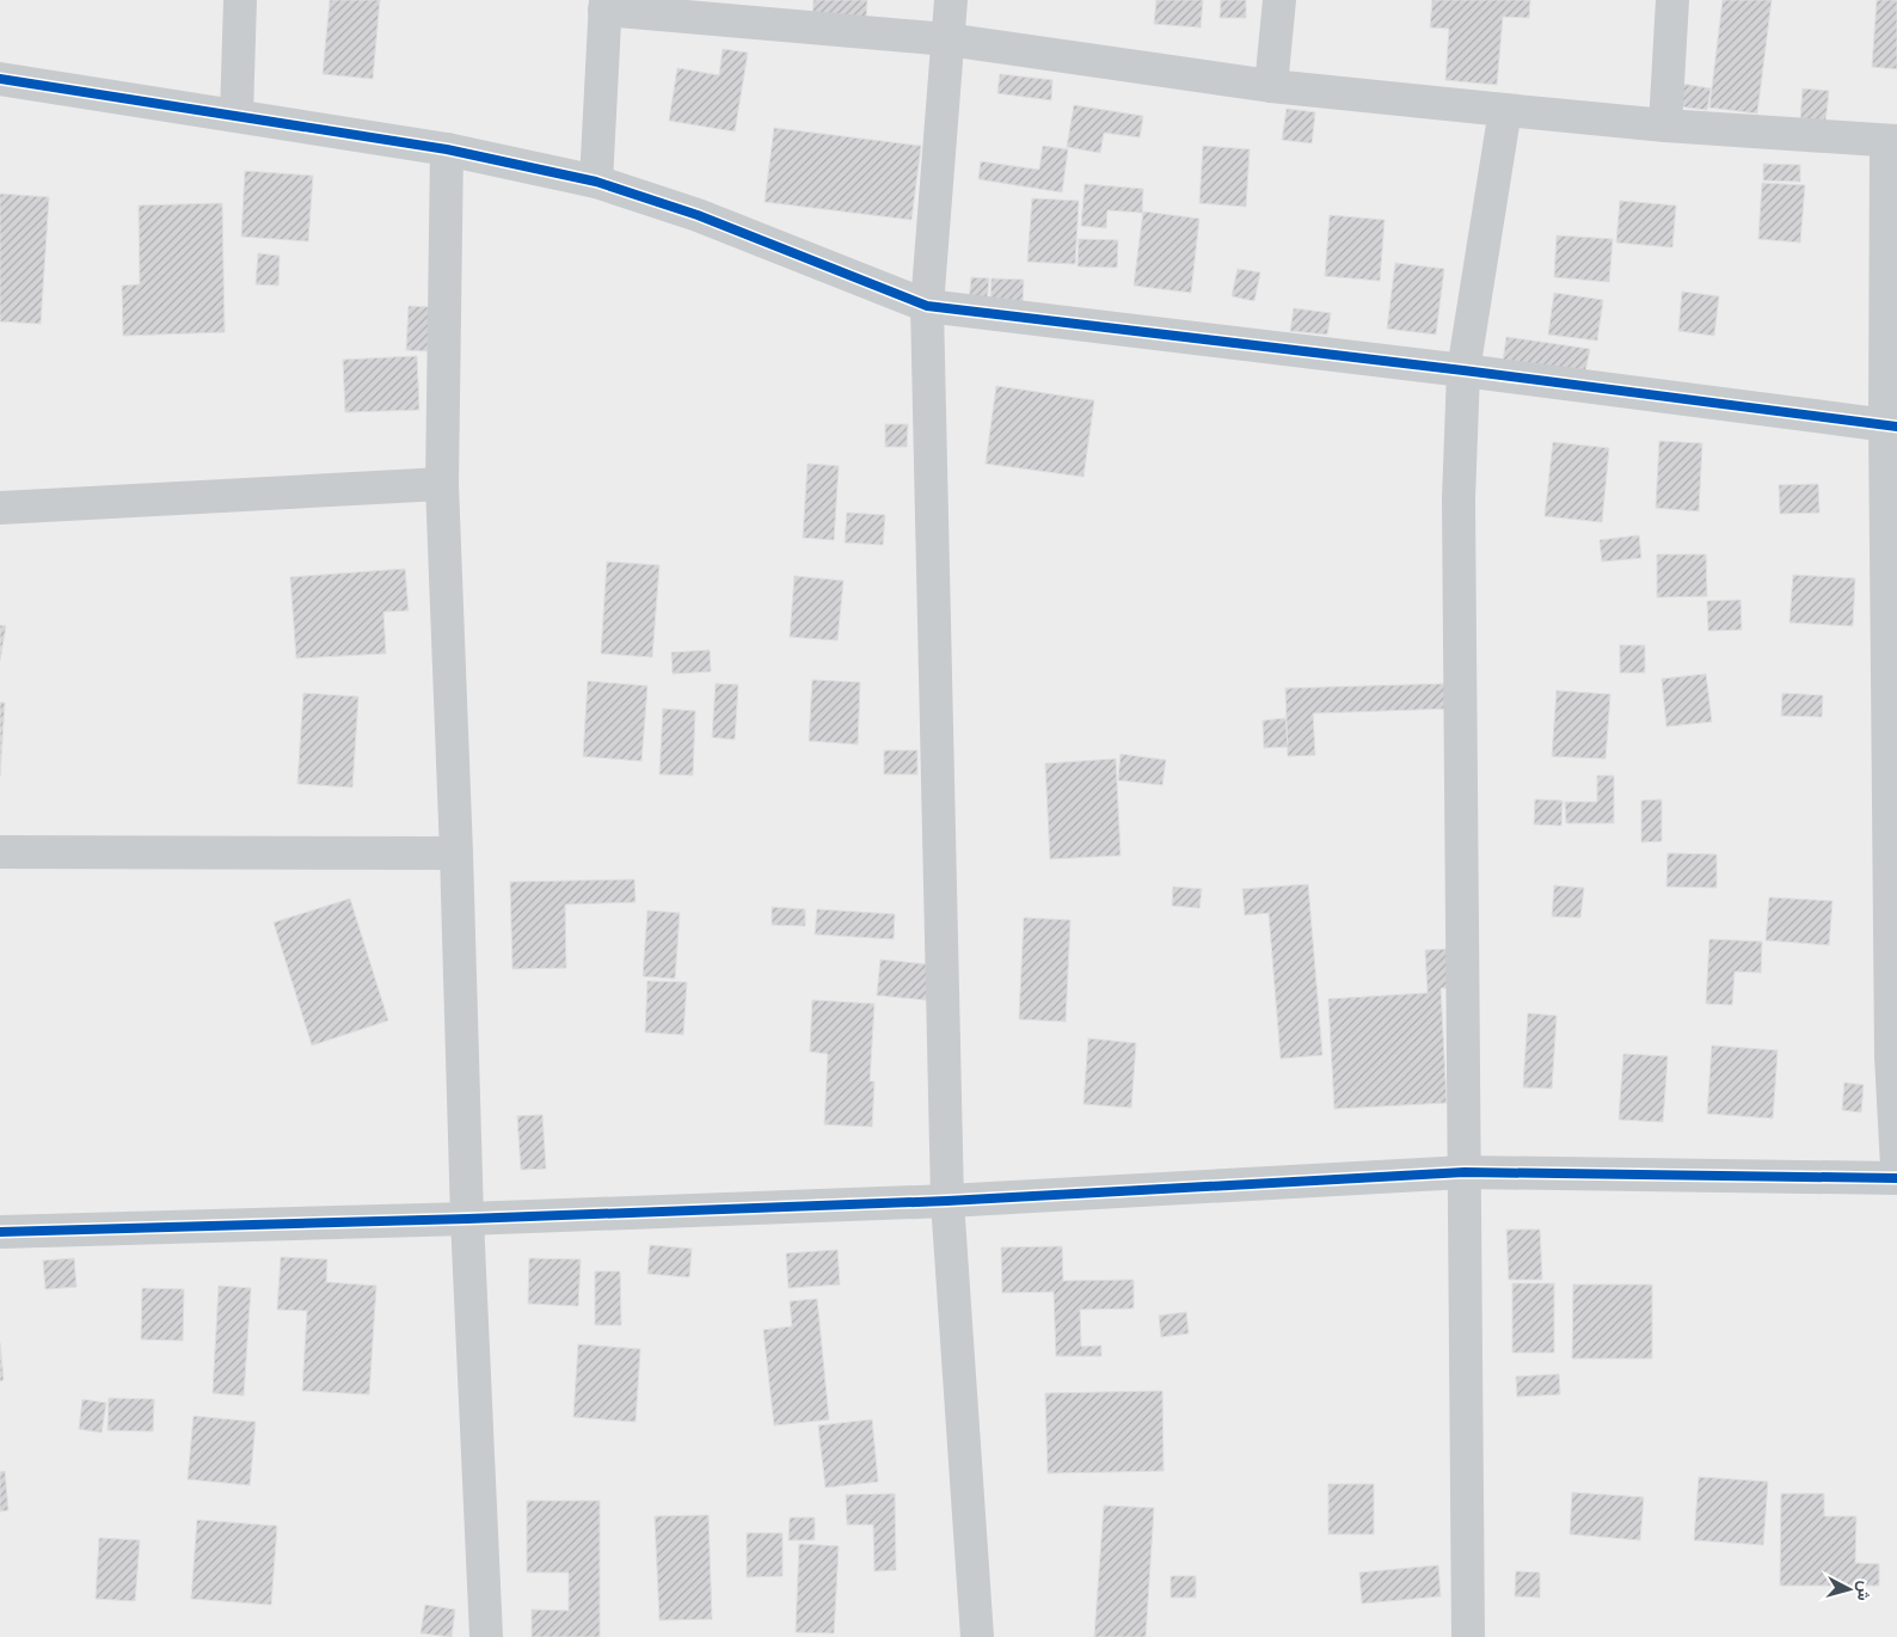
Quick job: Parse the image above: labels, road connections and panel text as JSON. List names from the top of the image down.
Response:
{
  "north": "right"
}
